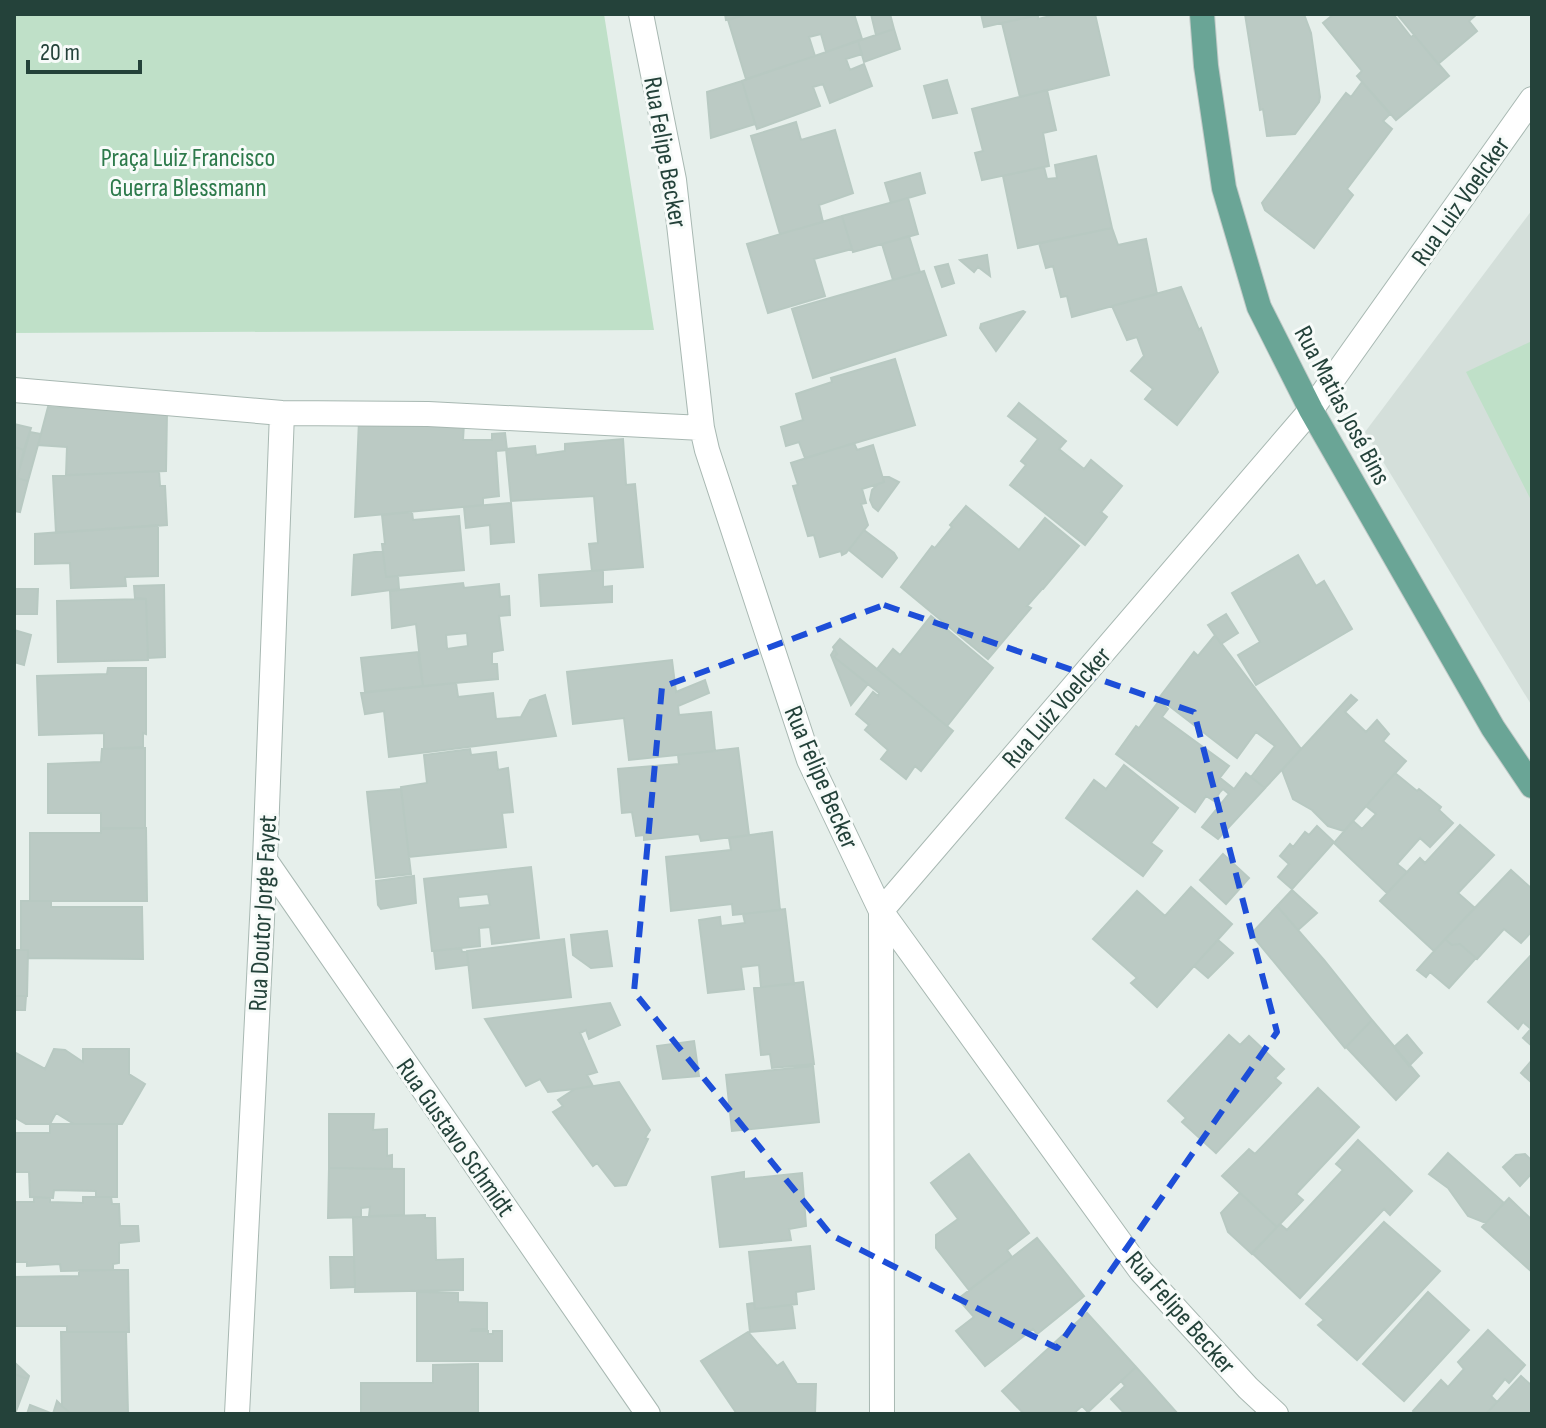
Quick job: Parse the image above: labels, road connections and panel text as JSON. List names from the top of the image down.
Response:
{
  "streets": {
    "main road": ["Rua Matias José Bins"],
    "street": [
      "Rua Felipe Becker",
      "Rua Luiz Voelcker",
      "Rua Doutor Jorge Fayet",
      "Rua Gustavo Schmidt"
    ]
  },
  "crossings": [
    ["Rua Felipe Becker", "Rua Luiz Voelcker"],
    ["Rua Luiz Voelcker", "Rua Matias José Bins"],
    ["Rua Doutor Jorge Fayet", "Rua Gustavo Schmidt"]
  ],
  "parks": ["Praça Luiz Francisco Guerra Blessmann"],
  "scale_bar": "20 m"
}
